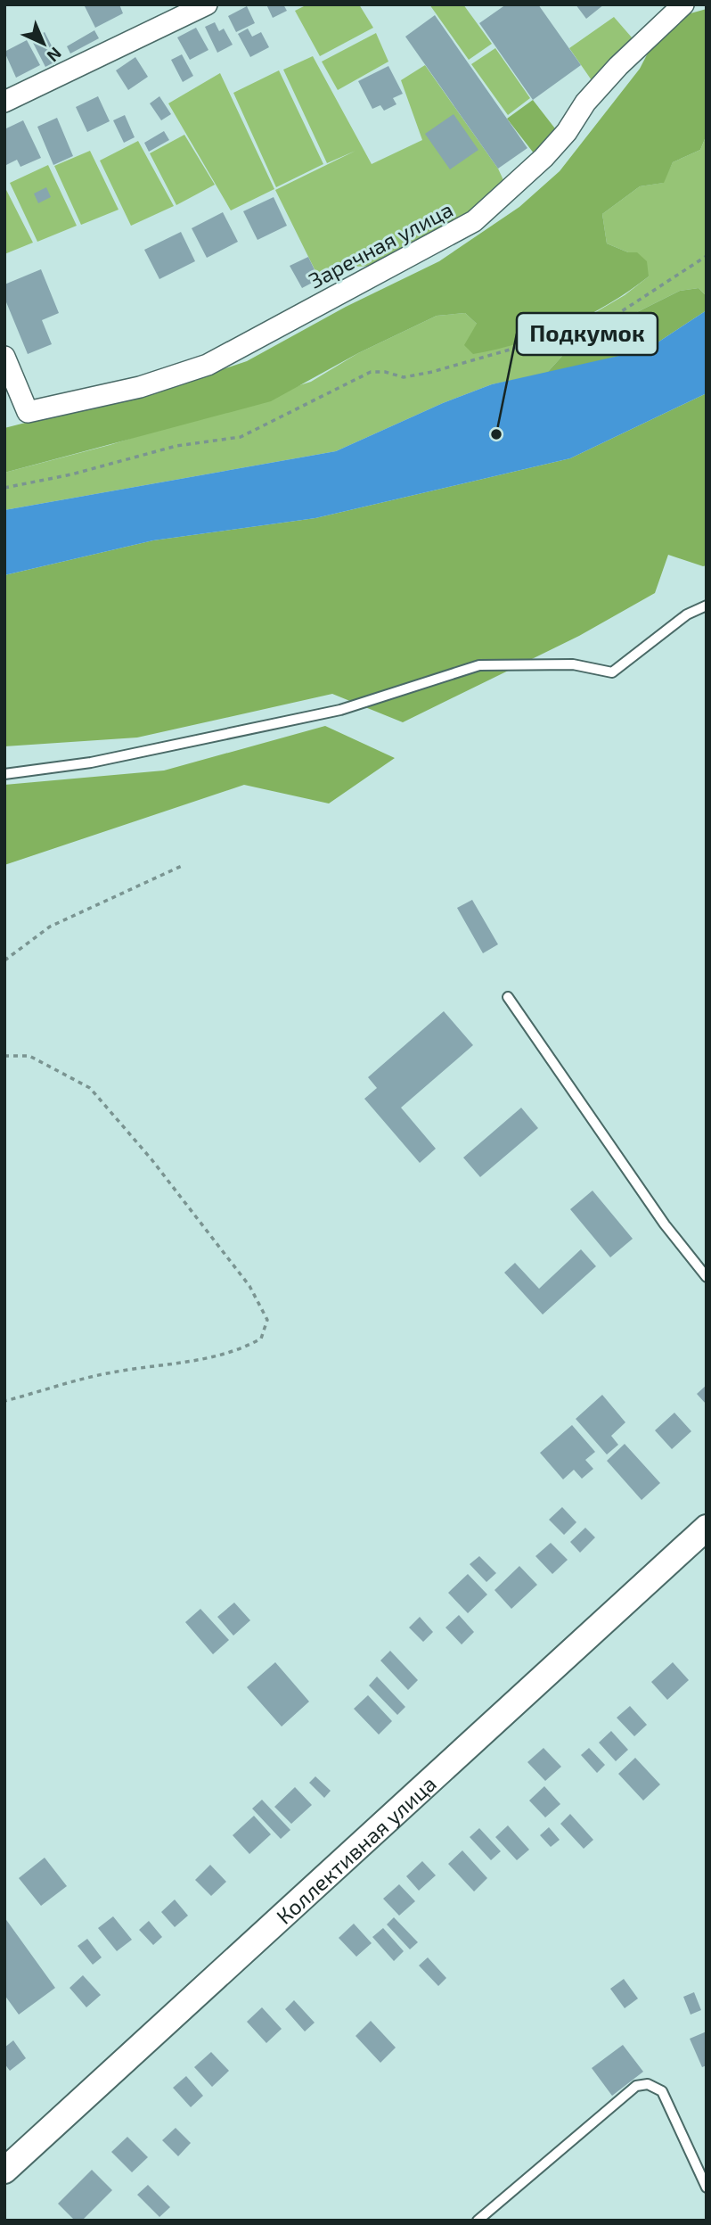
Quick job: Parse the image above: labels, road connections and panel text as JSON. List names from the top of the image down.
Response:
{
  "streets": {
    "street": ["Заречная улица", "Коллективная улица"]
  },
  "places": ["Подкумок"],
  "north": "bottom right"
}
